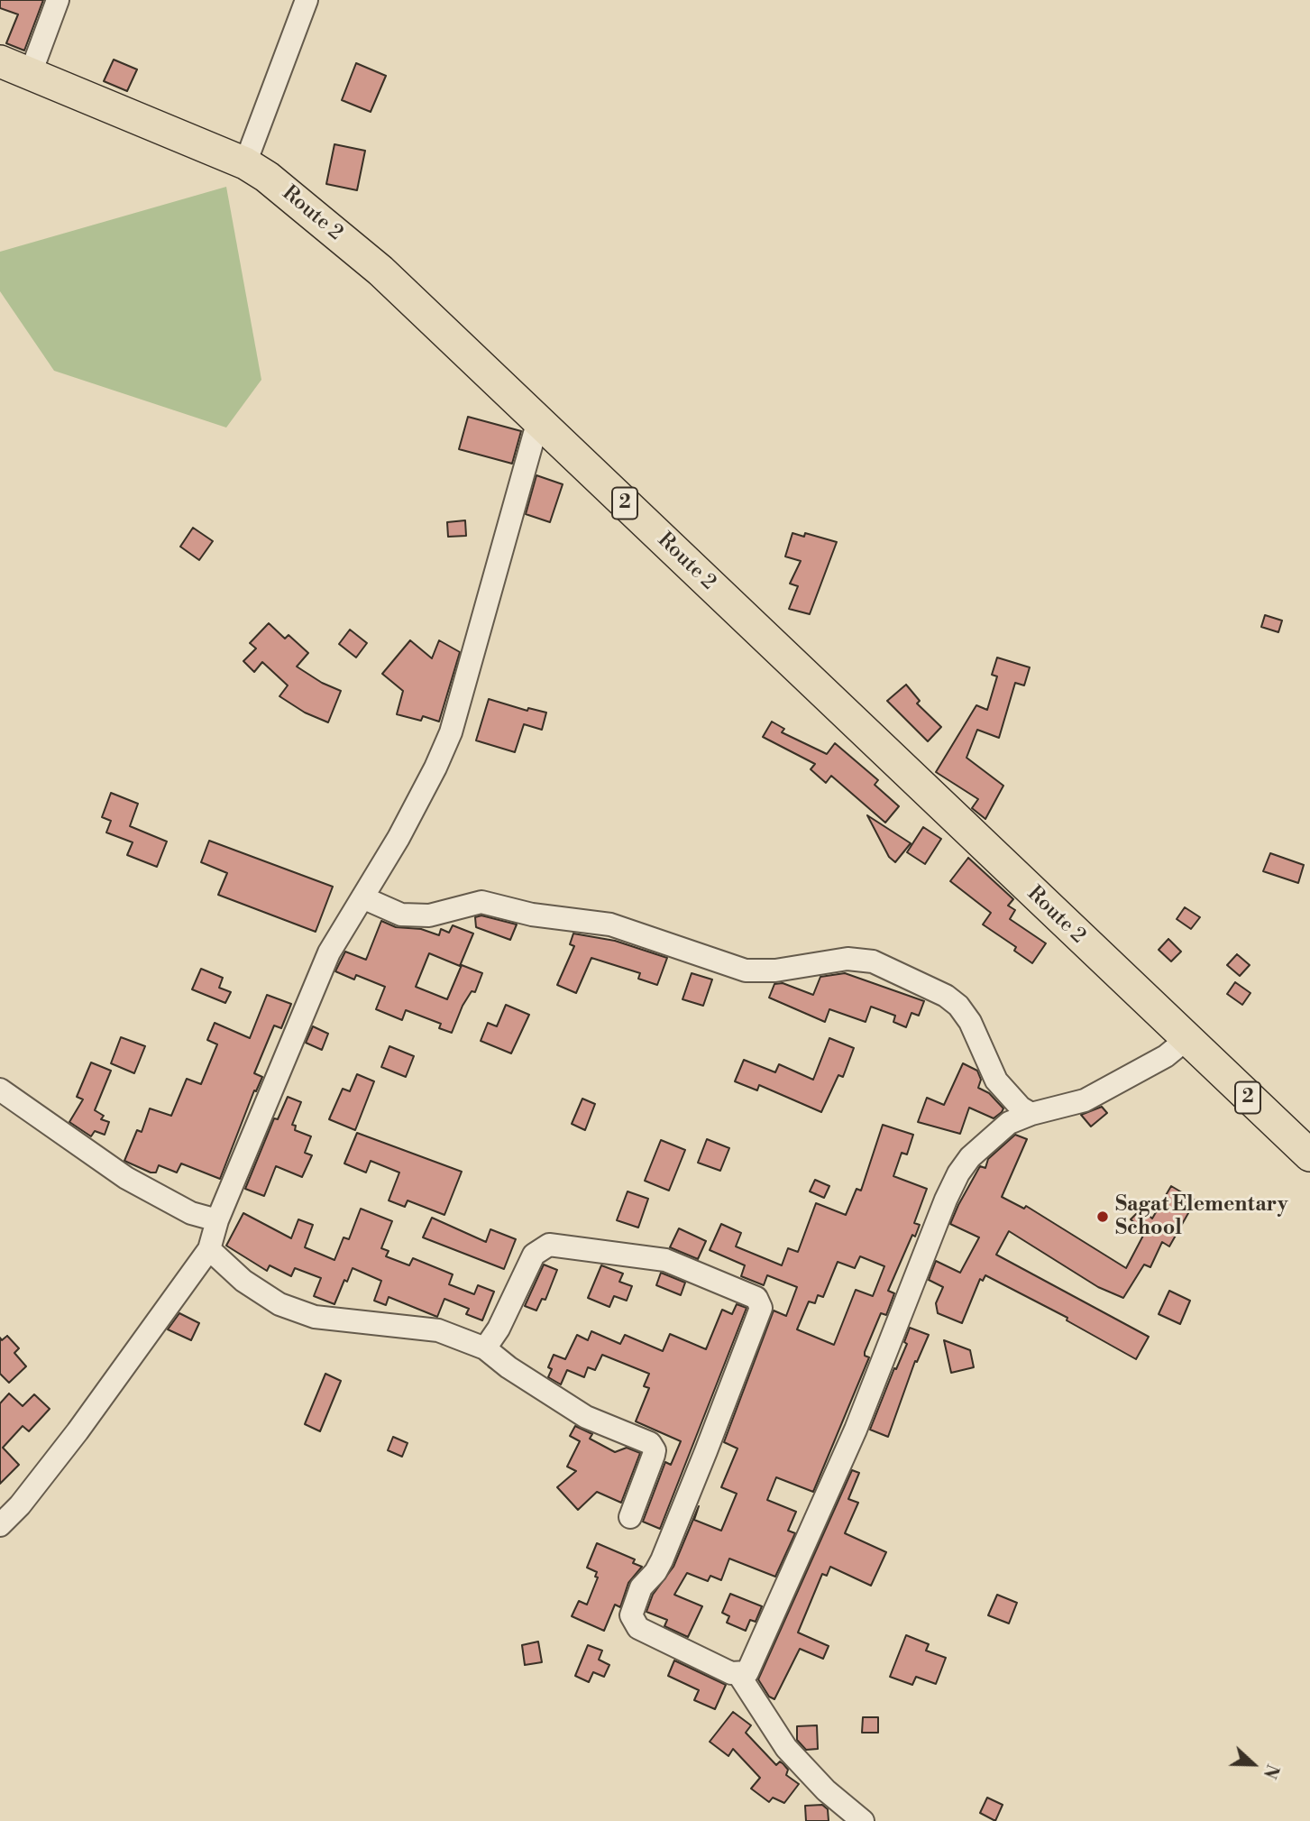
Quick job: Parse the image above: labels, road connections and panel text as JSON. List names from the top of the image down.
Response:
{
  "streets": {
    "highway": ["Route 2", "2"]
  },
  "places": ["Sagat Elementary School"],
  "north": "right"
}
